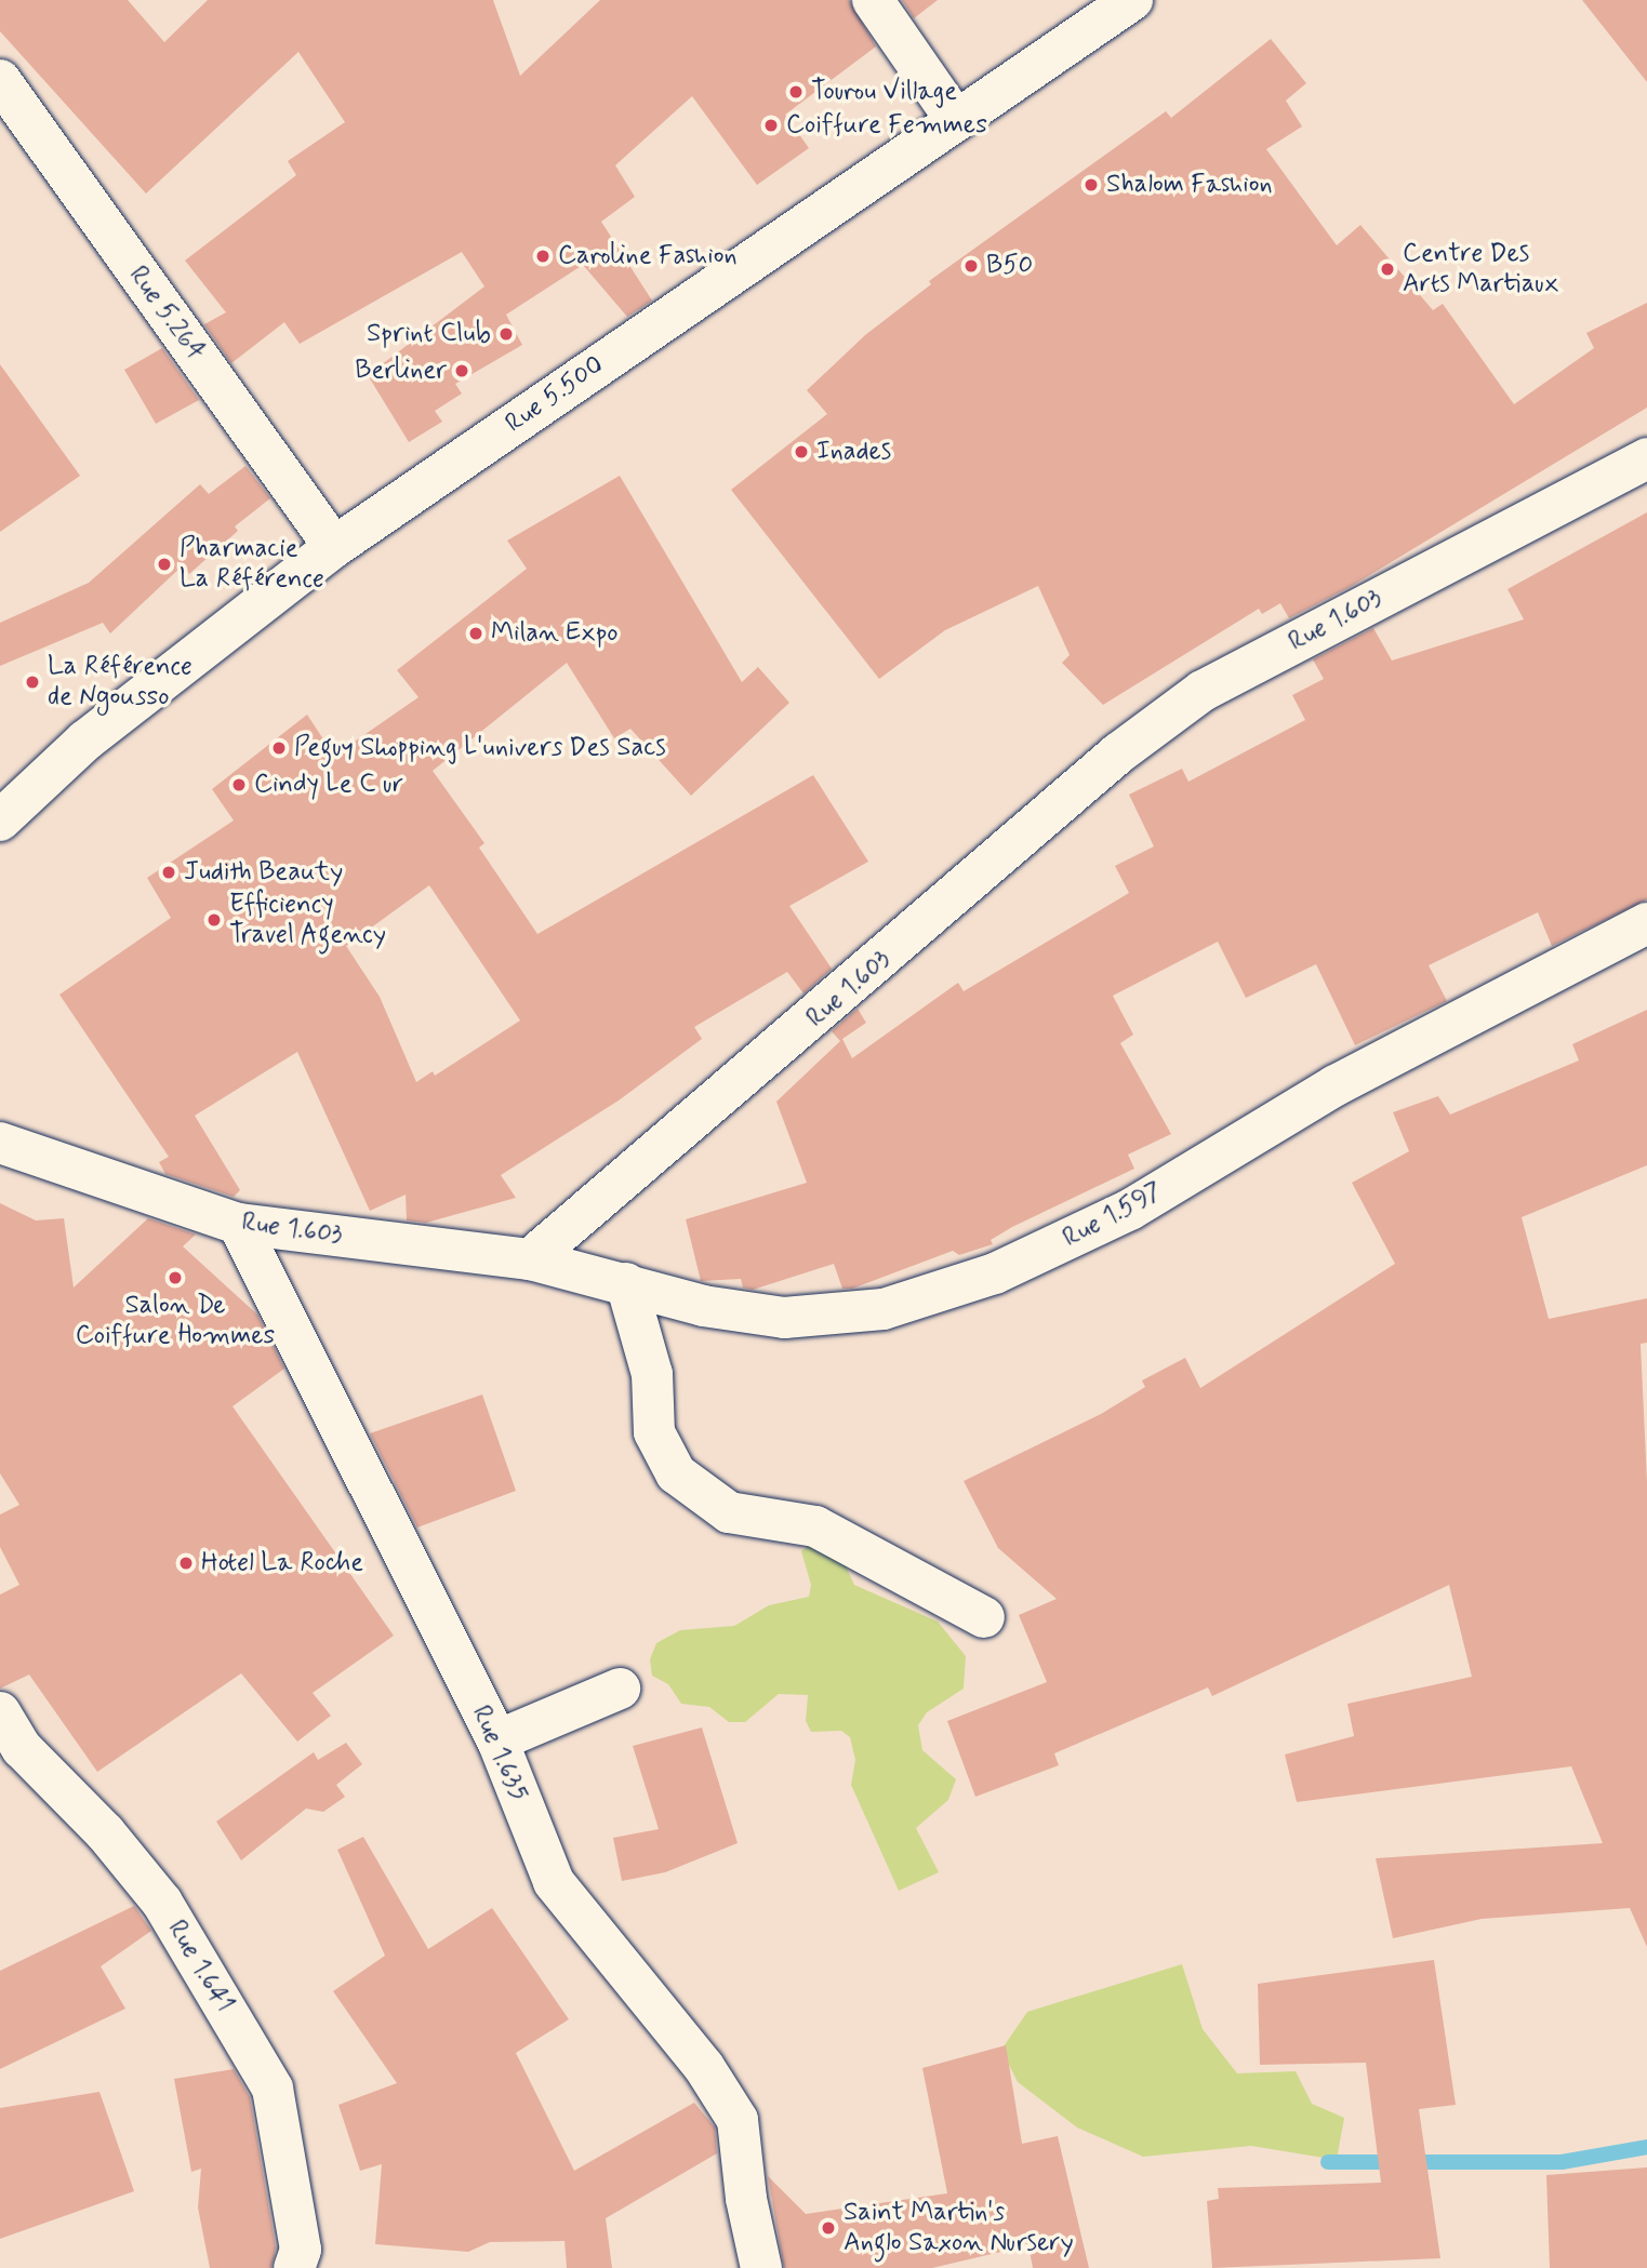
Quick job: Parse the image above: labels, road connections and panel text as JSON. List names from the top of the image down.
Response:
{
  "streets": {
    "street": [
      "Rue 5.264",
      "Rue 5.500",
      "Rue 1.603",
      "Rue 1.597",
      "Rue 1.635",
      "Rue 1.641"
    ]
  },
  "crossings": [
    ["Rue 5.264", "Rue 5.500"],
    ["Rue 1.603", "Rue 1.597"],
    ["Rue 1.603", "Rue 1.635"]
  ],
  "places": [
    "Tourou Village",
    "Coiffure Femmes",
    "Shalom Fashion",
    "Caroline Fashion",
    "B50",
    "Centre Des Arts Martiaux",
    "Sprint Club",
    "Berliner",
    "Inades",
    "Pharmacie La Référence",
    "Milan Expo",
    "La Référence de Ngousso",
    "Peguy Shopping L'univers Des Sacs",
    "Cindy Le C ur",
    "Judith Beauty",
    "Efficiency Travel Agency",
    "Salon De Coiffure Hommes",
    "Hotel La Roche",
    "Saint Martin's Anglo Saxon Nursery"
  ]
}
